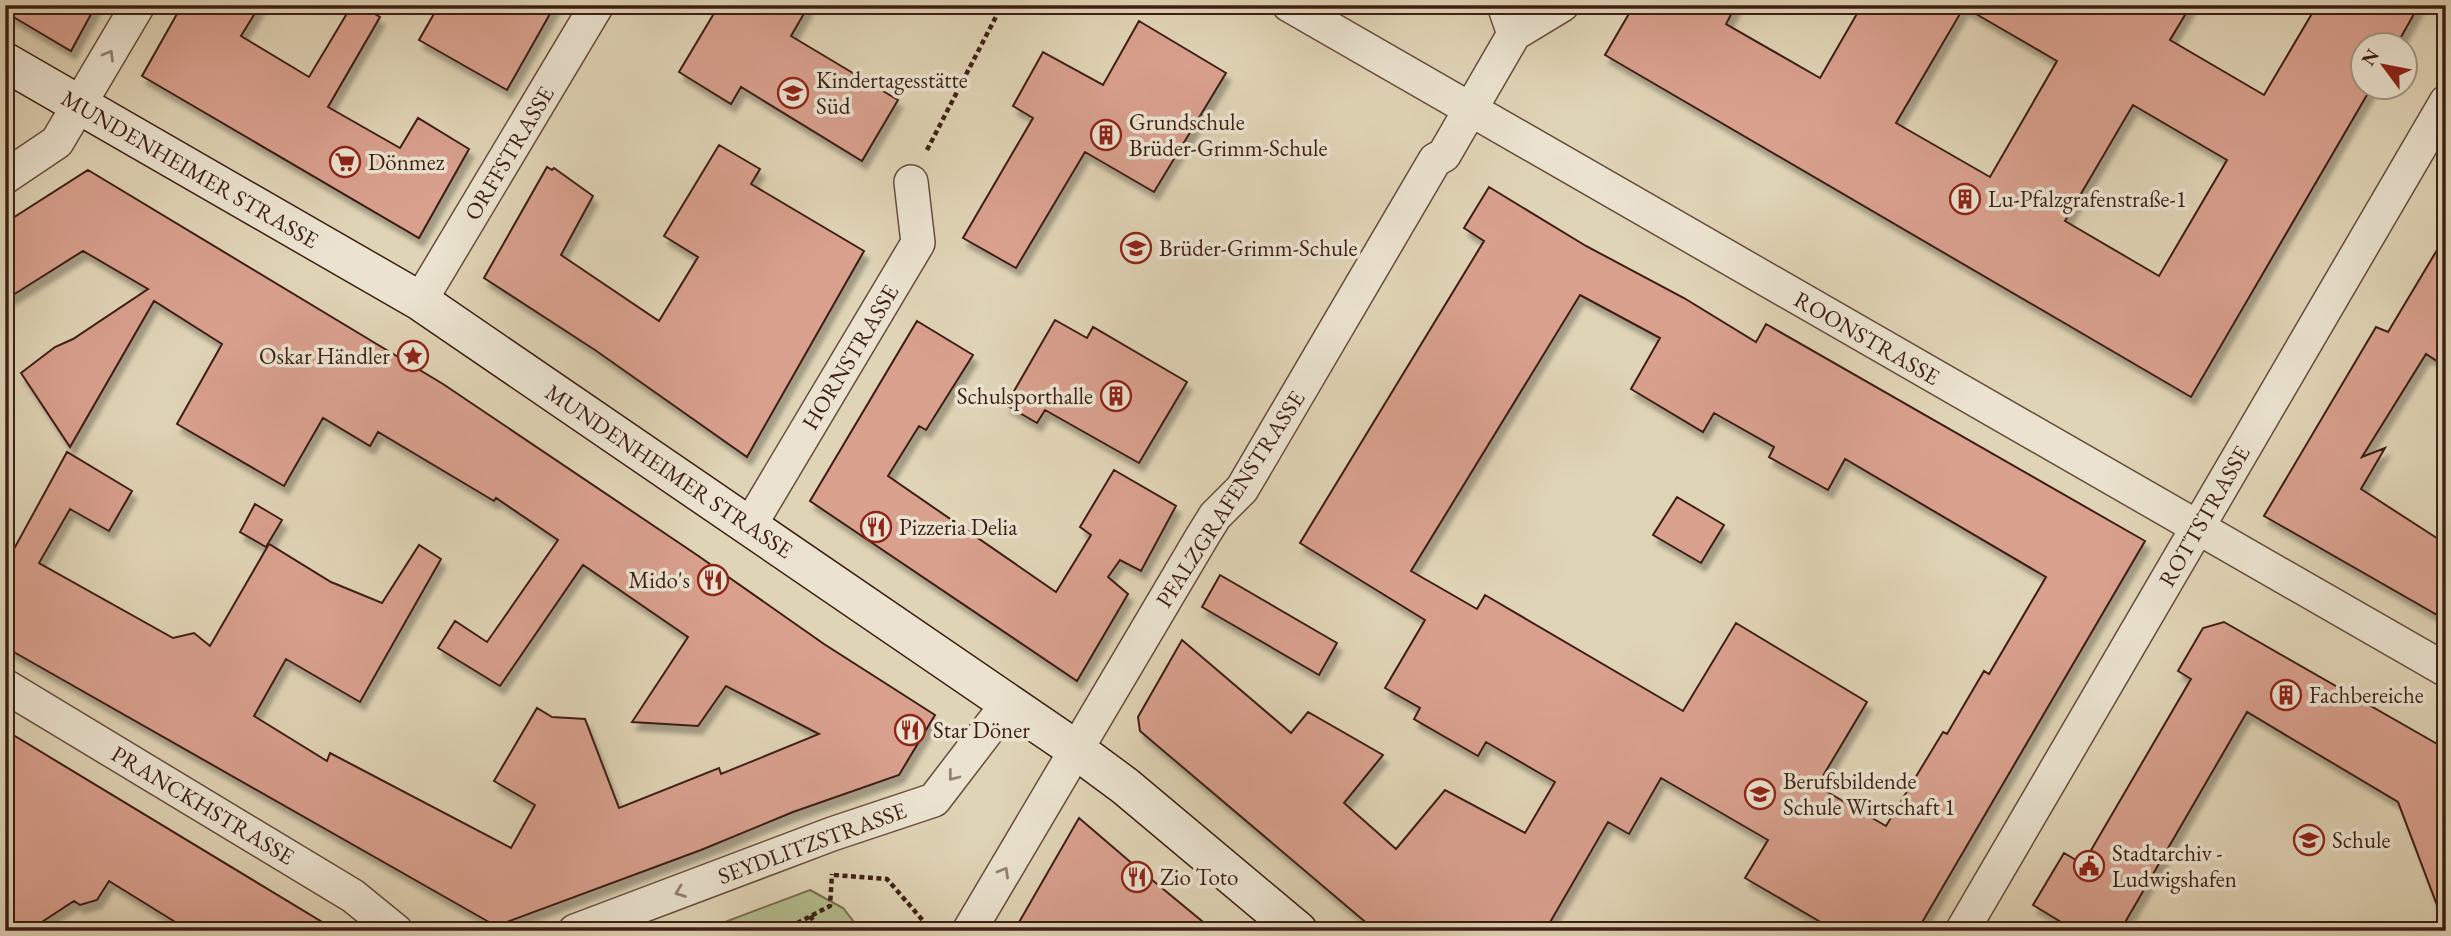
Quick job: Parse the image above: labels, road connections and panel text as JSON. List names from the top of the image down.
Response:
{
  "streets": {
    "street": [
      "ORFFSTRASSE",
      "MUNDENHEIMER STRASSE",
      "ROONSTRASSE",
      "HORNSTRASSE",
      "PFALZGRAFENSTRASSE",
      "ROTTSTRASSE",
      "PRANCKHSTRASSE",
      "SEYDLITZSTRASSE"
    ]
  },
  "crossings": [
    ["ORFFSTRASSE", "MUNDENHEIMER STRASSE"],
    ["MUNDENHEIMER STRASSE", "HORNSTRASSE"],
    ["MUNDENHEIMER STRASSE", "PFALZGRAFENSTRASSE"],
    ["MUNDENHEIMER STRASSE", "SEYDLITZSTRASSE"],
    ["ROONSTRASSE", "PFALZGRAFENSTRASSE"],
    ["ROONSTRASSE", "ROTTSTRASSE"]
  ],
  "one_way": ["SEYDLITZSTRASSE"],
  "places": {
    "school or university": [
      "Kindertagesstätte Süd",
      "Brüder-Grimm-Schule",
      "Berufsbildende Schule Wirtschaft 1",
      "Schule"
    ],
    "building": [
      "Grundschule Brüder-Grimm-Schule",
      "Lu-Pfalzgrafenstraße-1",
      "Schulsporthalle",
      "Fachbereiche"
    ],
    "supermarket": ["Dönmez"],
    "place": ["Oskar Händler"],
    "restaurant": [
      "Pizzeria Delia",
      "Mido's",
      "Star Döner",
      "Zio Toto"
    ],
    "public building": ["Stadtarchiv - Ludwigshafen"]
  },
  "north": "top left"
}
